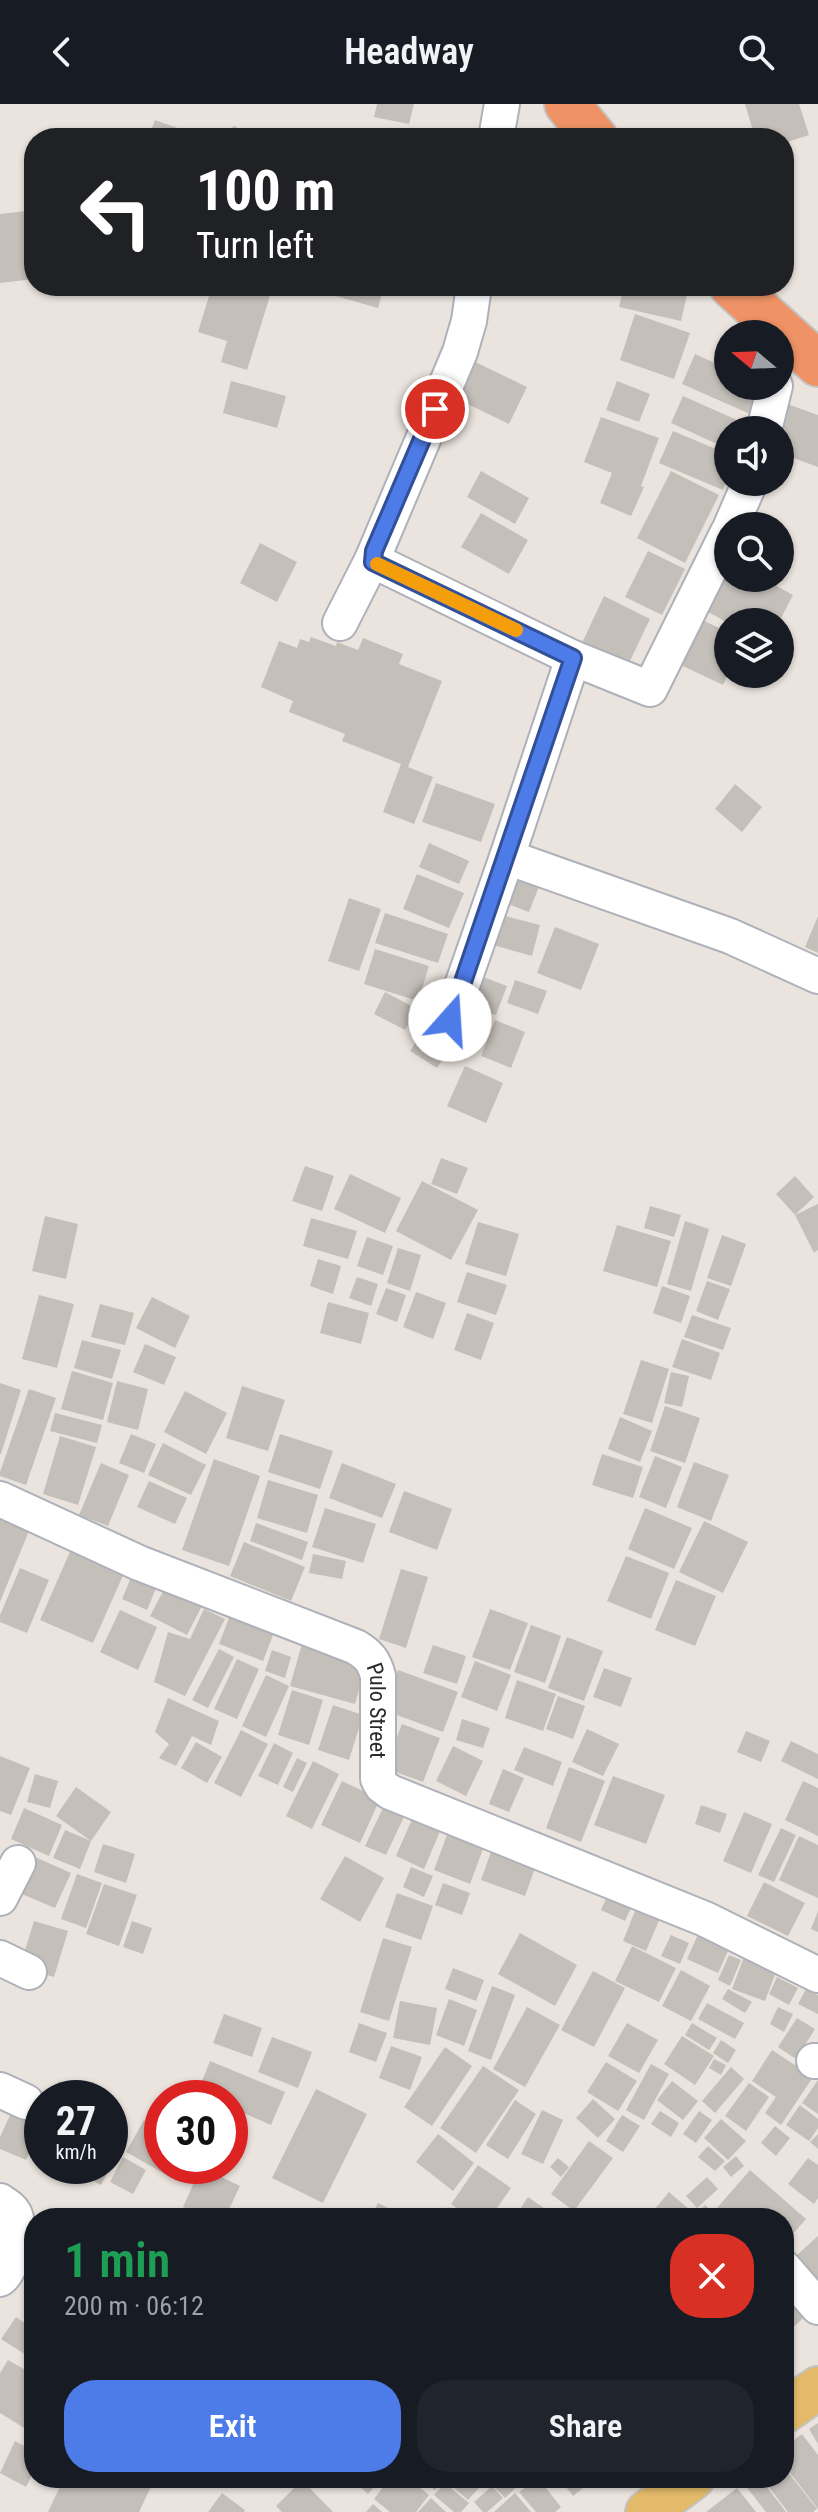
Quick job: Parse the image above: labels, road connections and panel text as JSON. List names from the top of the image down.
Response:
{
  "streets": {
    "street": ["Pulo Street"]
  },
  "north": "left",
  "page": {
    "header": "Headway",
    "turn": ["100 m", "Turn left"],
    "speed": "27 km/h",
    "limit": "30",
    "heading": ["1 min", "200 m · 06:12"],
    "buttons": ["Exit", "Share"]
  }
}
